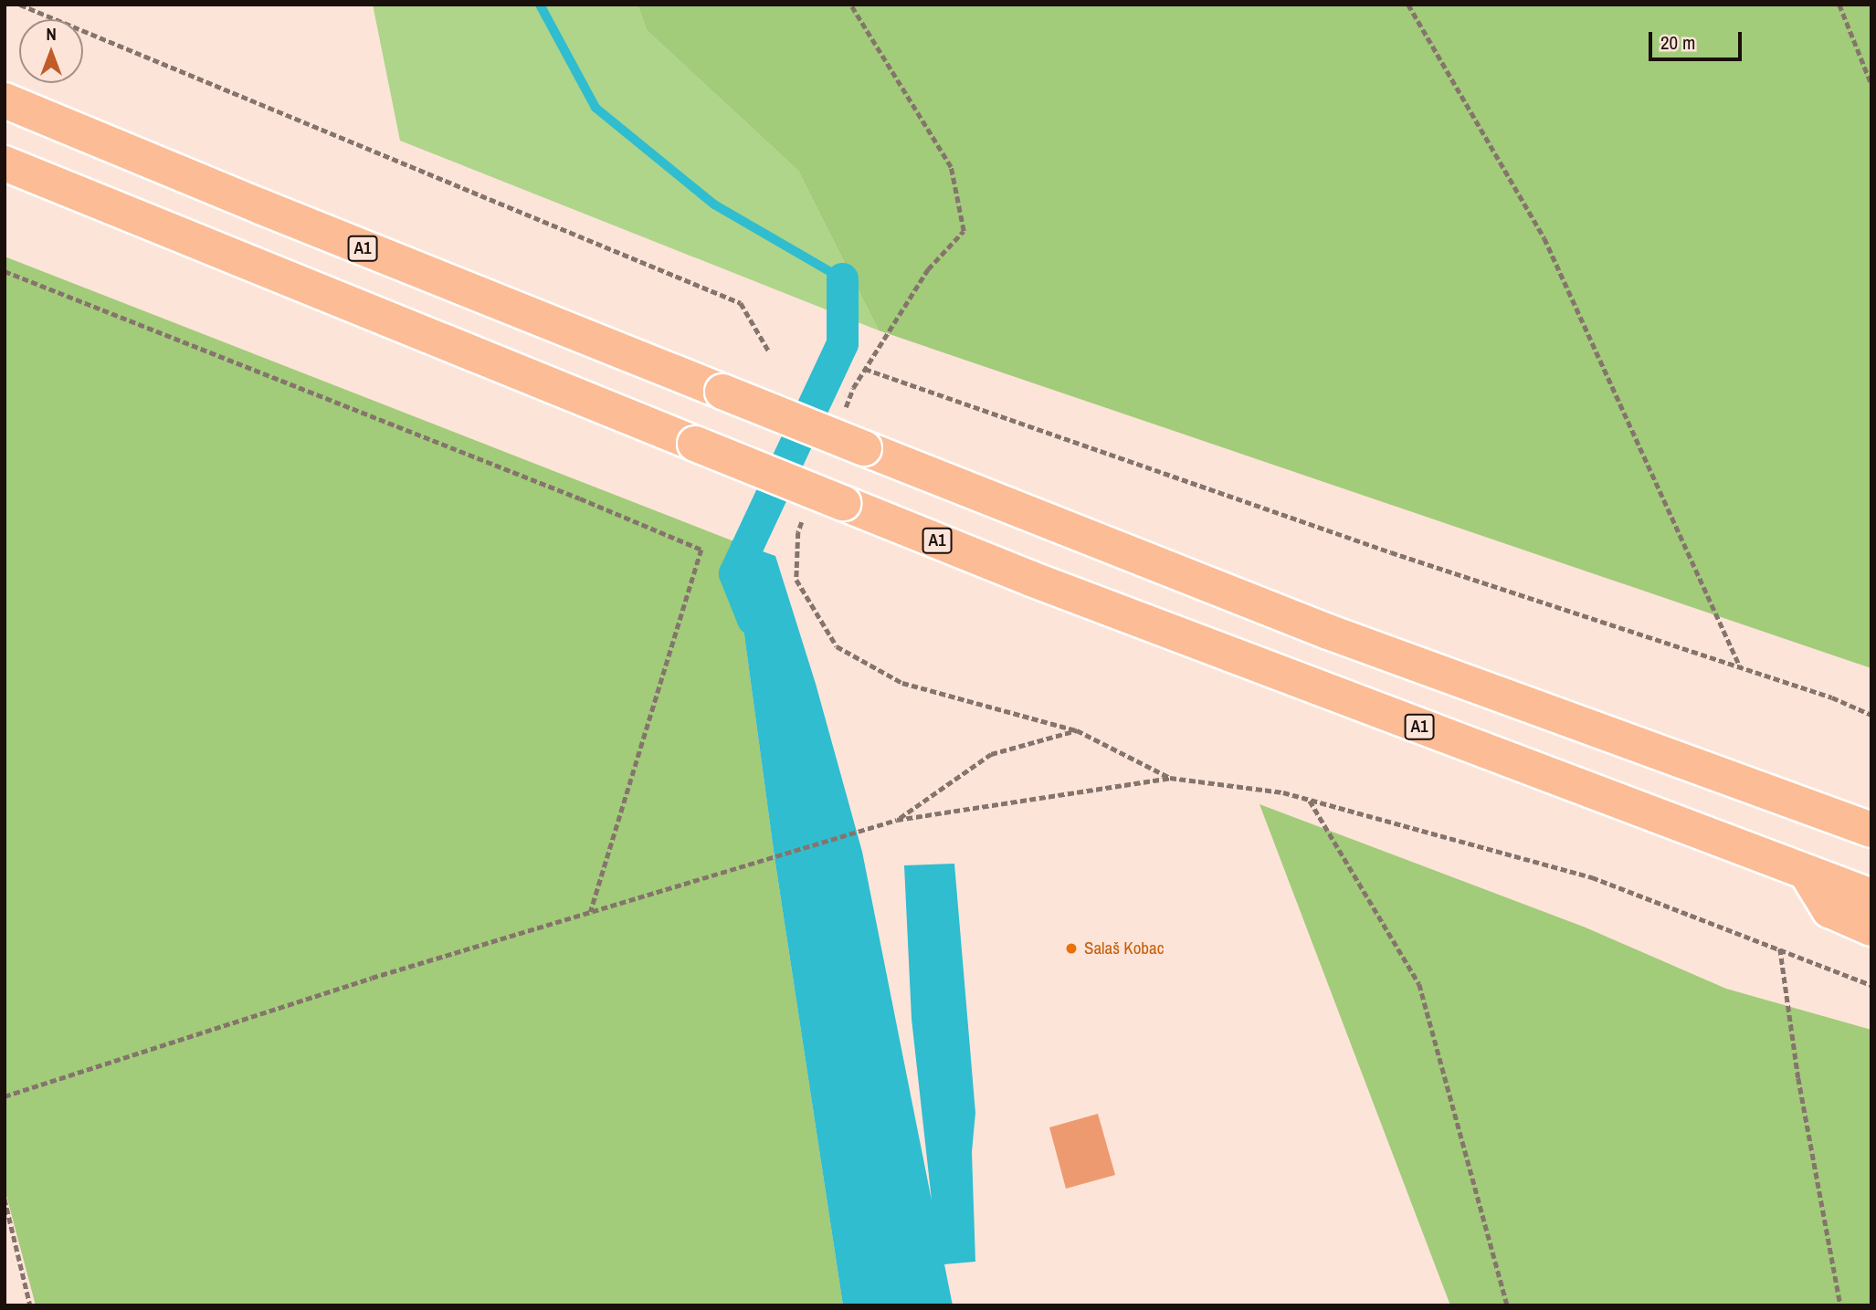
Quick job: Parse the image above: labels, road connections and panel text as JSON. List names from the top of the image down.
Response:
{
  "streets": {
    "highway": ["A1"]
  },
  "places": ["Salaš Kobac"],
  "scale_bar": "20 m",
  "north": "top"
}
